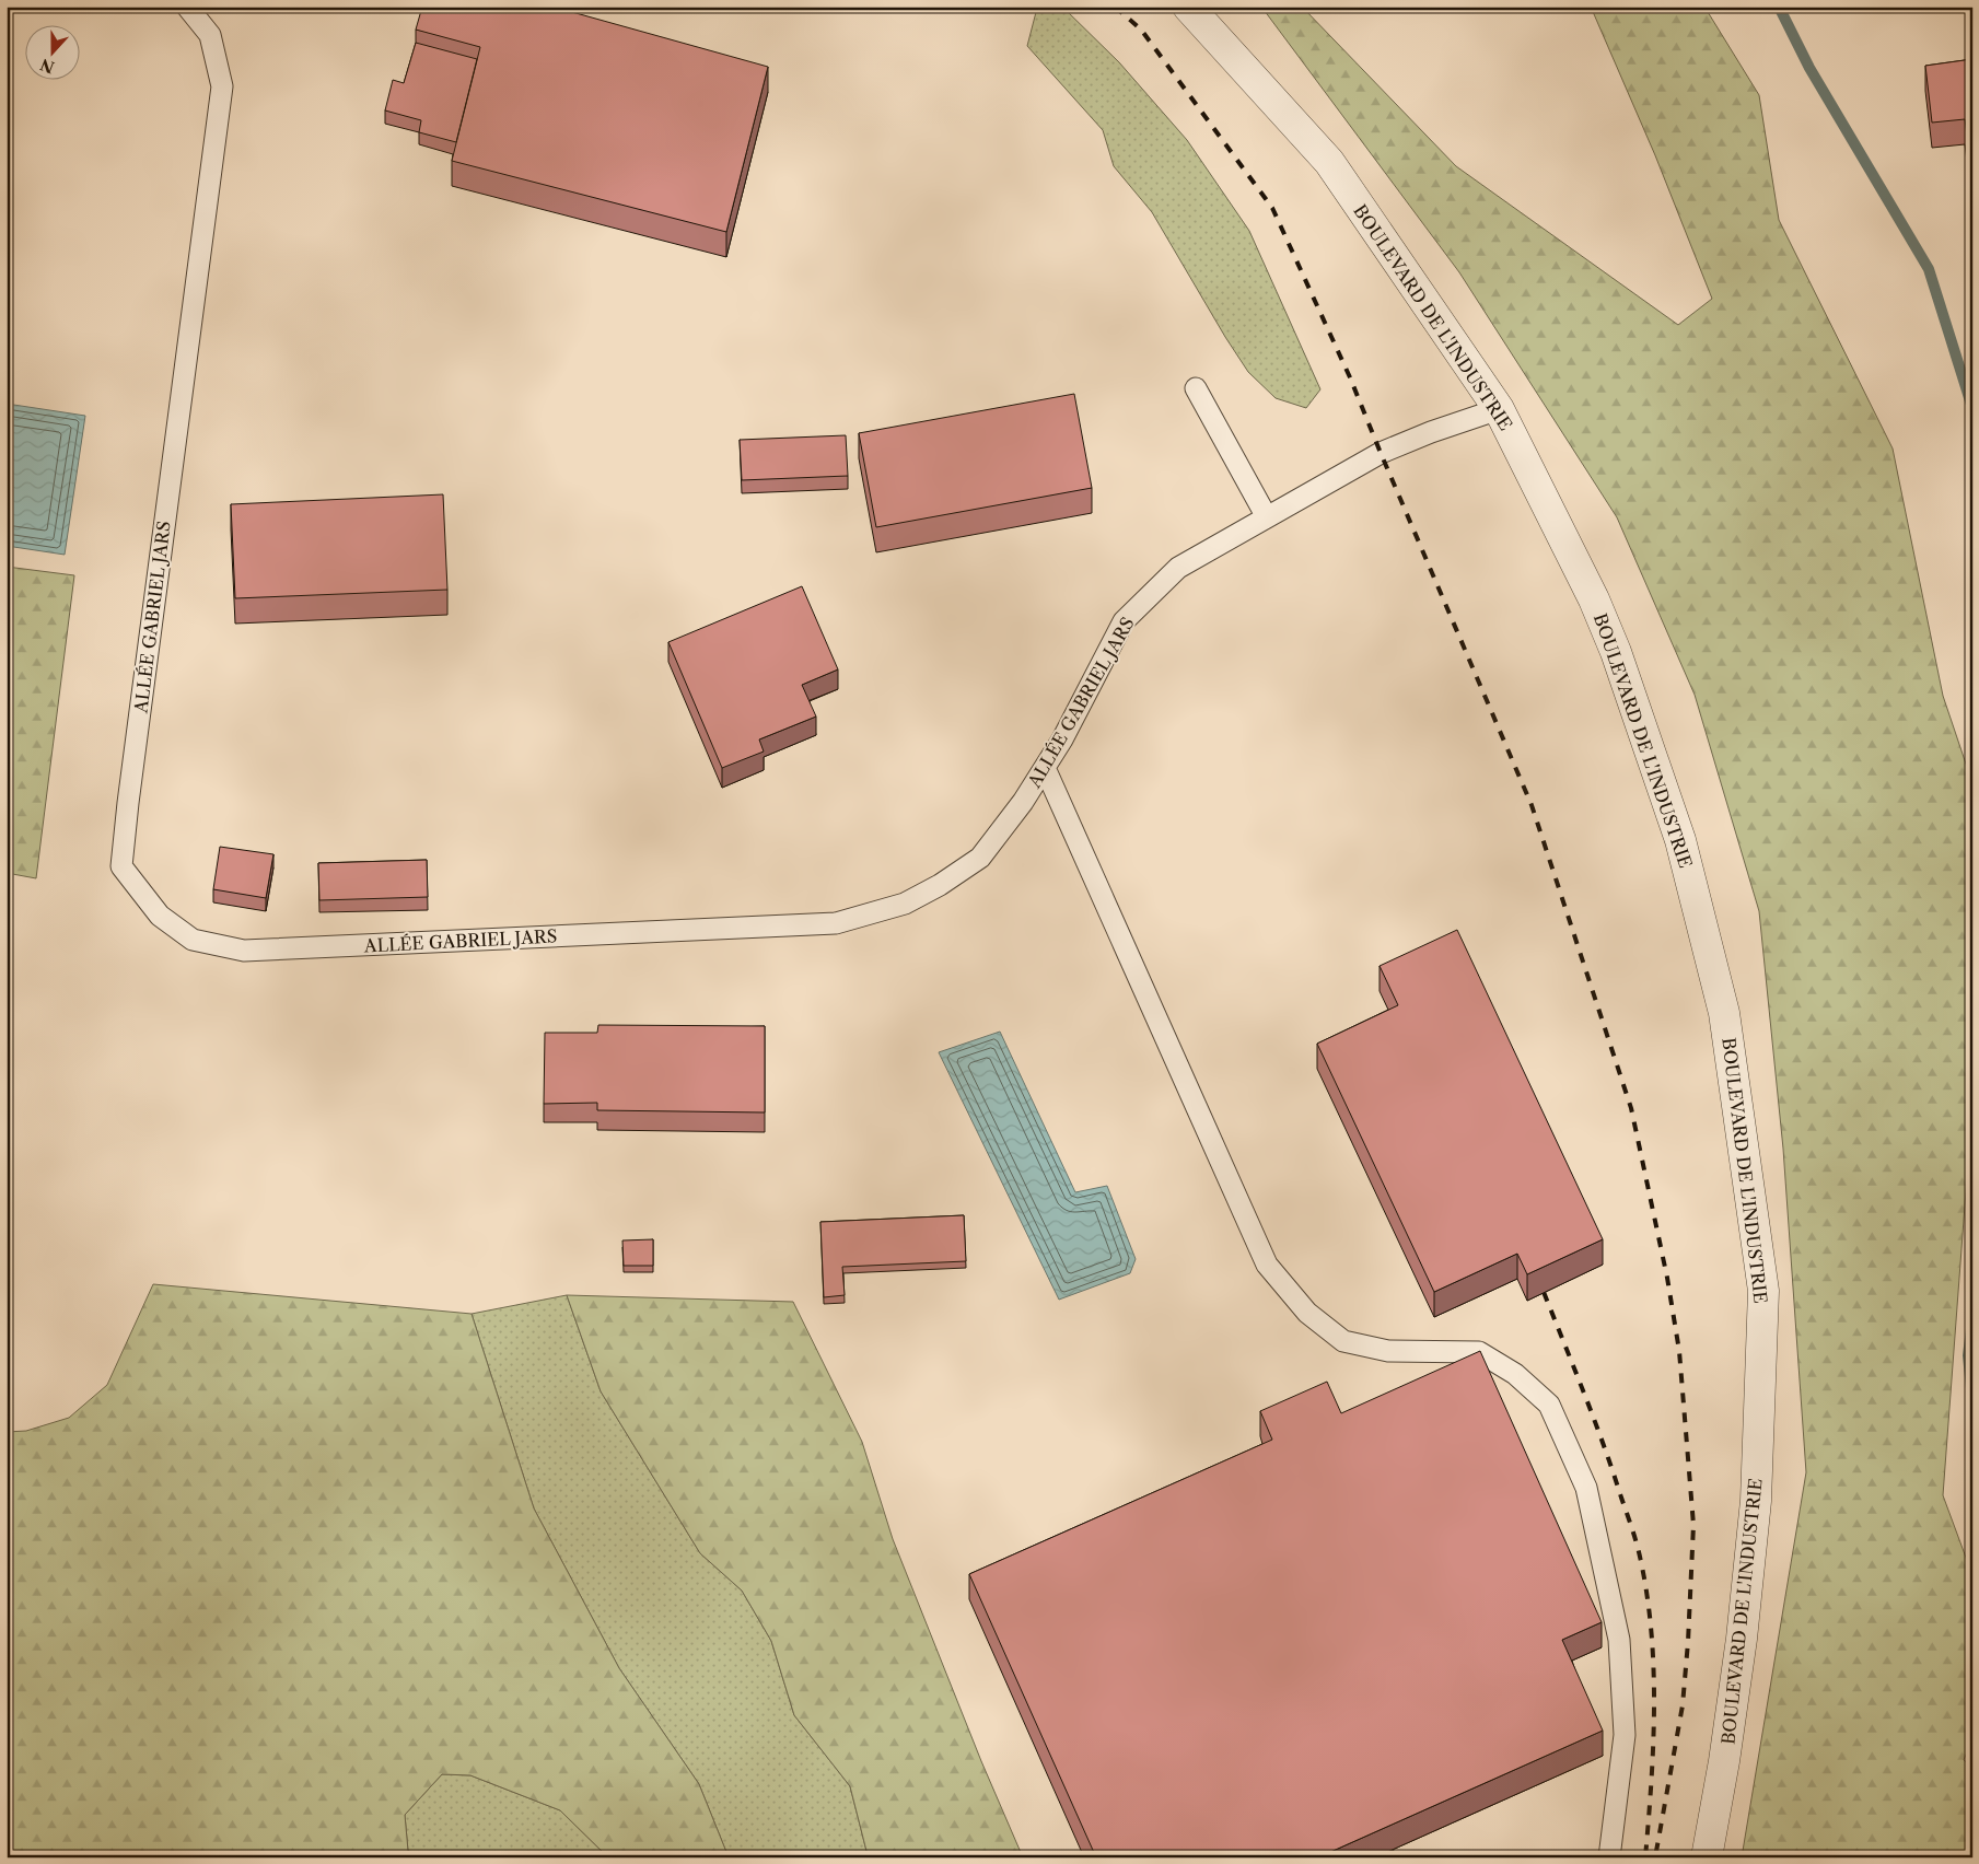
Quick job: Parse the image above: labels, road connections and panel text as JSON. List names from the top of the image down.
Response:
{
  "streets": {
    "street": ["BOULEVARD DE L'INDUSTRIE"],
    "lane": ["ALLÉE GABRIEL JARS"]
  },
  "crossings": [
    ["BOULEVARD DE L'INDUSTRIE", "ALLÉE GABRIEL JARS"]
  ],
  "north": "bottom"
}
